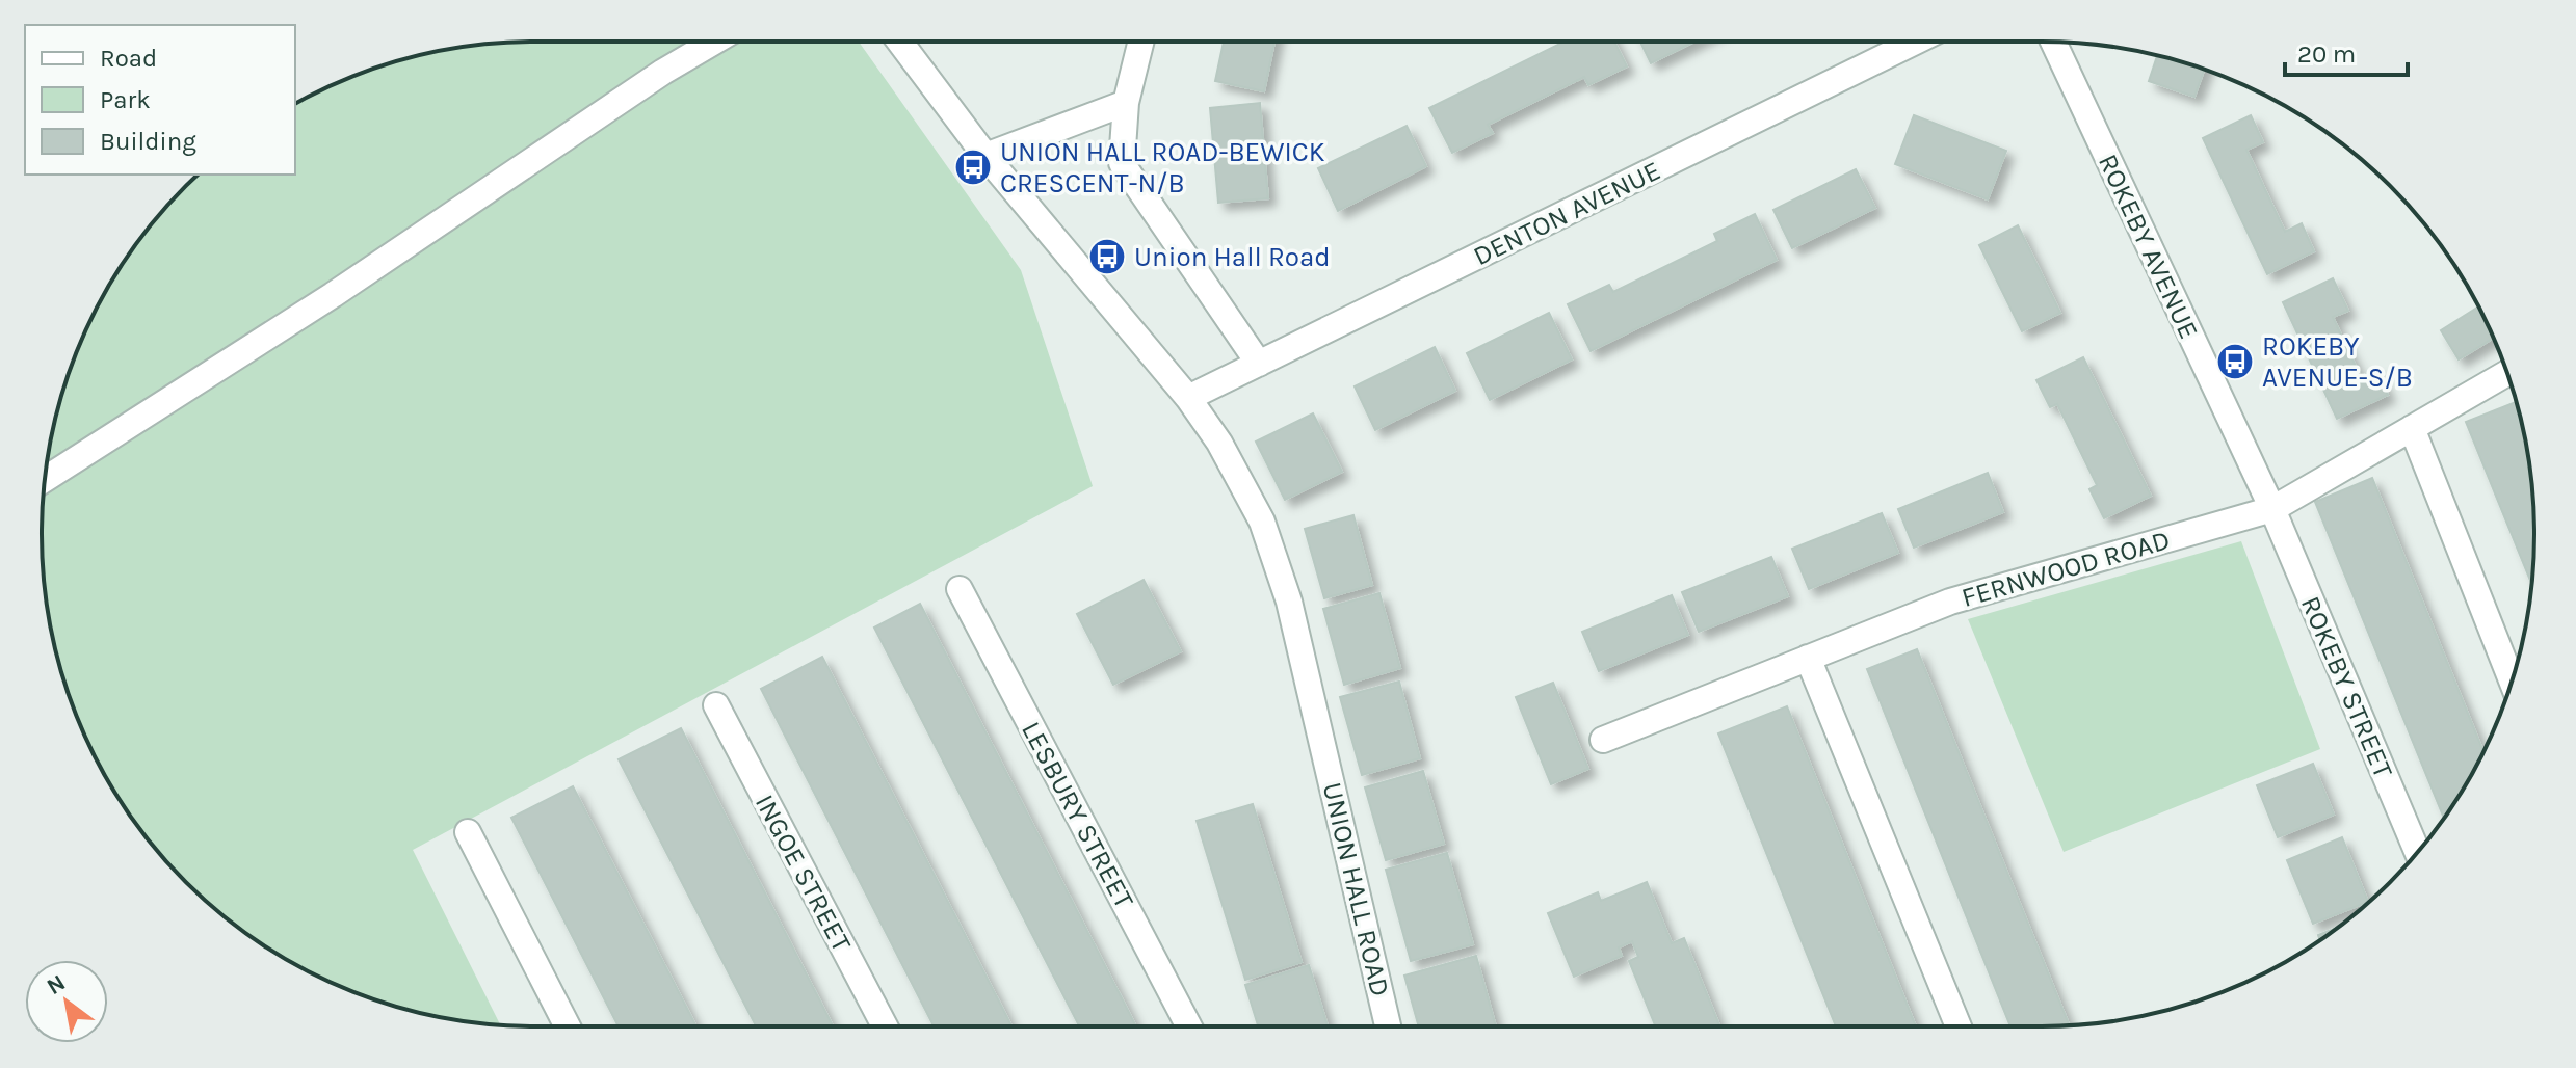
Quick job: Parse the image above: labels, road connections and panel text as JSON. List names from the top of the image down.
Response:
{
  "streets": {
    "street": [
      "DENTON AVENUE",
      "ROKEBY AVENUE",
      "FERNWOOD ROAD",
      "ROKEBY STREET",
      "LESBURY STREET",
      "INGOE STREET",
      "UNION HALL ROAD"
    ]
  },
  "crossings": [
    ["DENTON AVENUE", "UNION HALL ROAD"],
    ["ROKEBY AVENUE", "FERNWOOD ROAD"],
    ["ROKEBY AVENUE", "ROKEBY STREET"],
    ["FERNWOOD ROAD", "ROKEBY STREET"]
  ],
  "places": {
    "bus stop": ["UNION HALL ROAD-BEWICK CRESCENT-N/B", "Union Hall Road", "ROKEBY AVENUE-S/B"]
  },
  "legend": ["Road", "Park", "Building"],
  "scale_bar": "20 m",
  "north": "top left"
}
